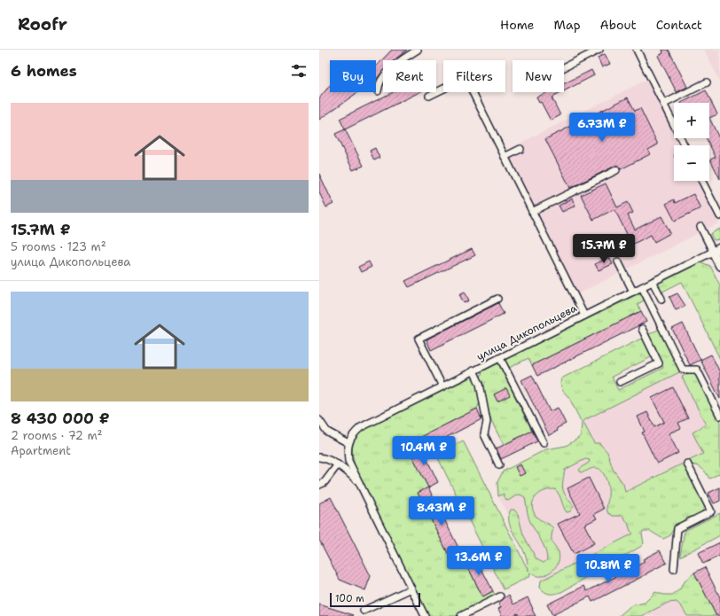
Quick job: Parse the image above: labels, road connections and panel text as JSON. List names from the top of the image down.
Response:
{
  "streets": {
    "street": ["улица Дикопольцева"]
  },
  "scale_bar": "100 m",
  "page": {
    "header": "Roofr",
    "nav": [
      "Home",
      "Map",
      "About",
      "Contact"
    ],
    "heading": "6 homes",
    "chip": [
      "Buy",
      "Rent",
      "Filters",
      "New"
    ],
    "list": [
      {
        "name": "15.7M ₽",
        "note": "5 rooms · 123 m² · улица Дикопольцева"
      },
      {
        "name": "8 430 000 ₽",
        "note": "2 rooms · 72 m² · Apartment"
      }
    ],
    "map_buttons": ["+", "−"],
    "price": [
      "6.73M ₽",
      "15.7M ₽",
      "10.4M ₽",
      "8.43M ₽",
      "13.6M ₽",
      "10.8M ₽"
    ],
    "scale": "100 m"
  }
}
